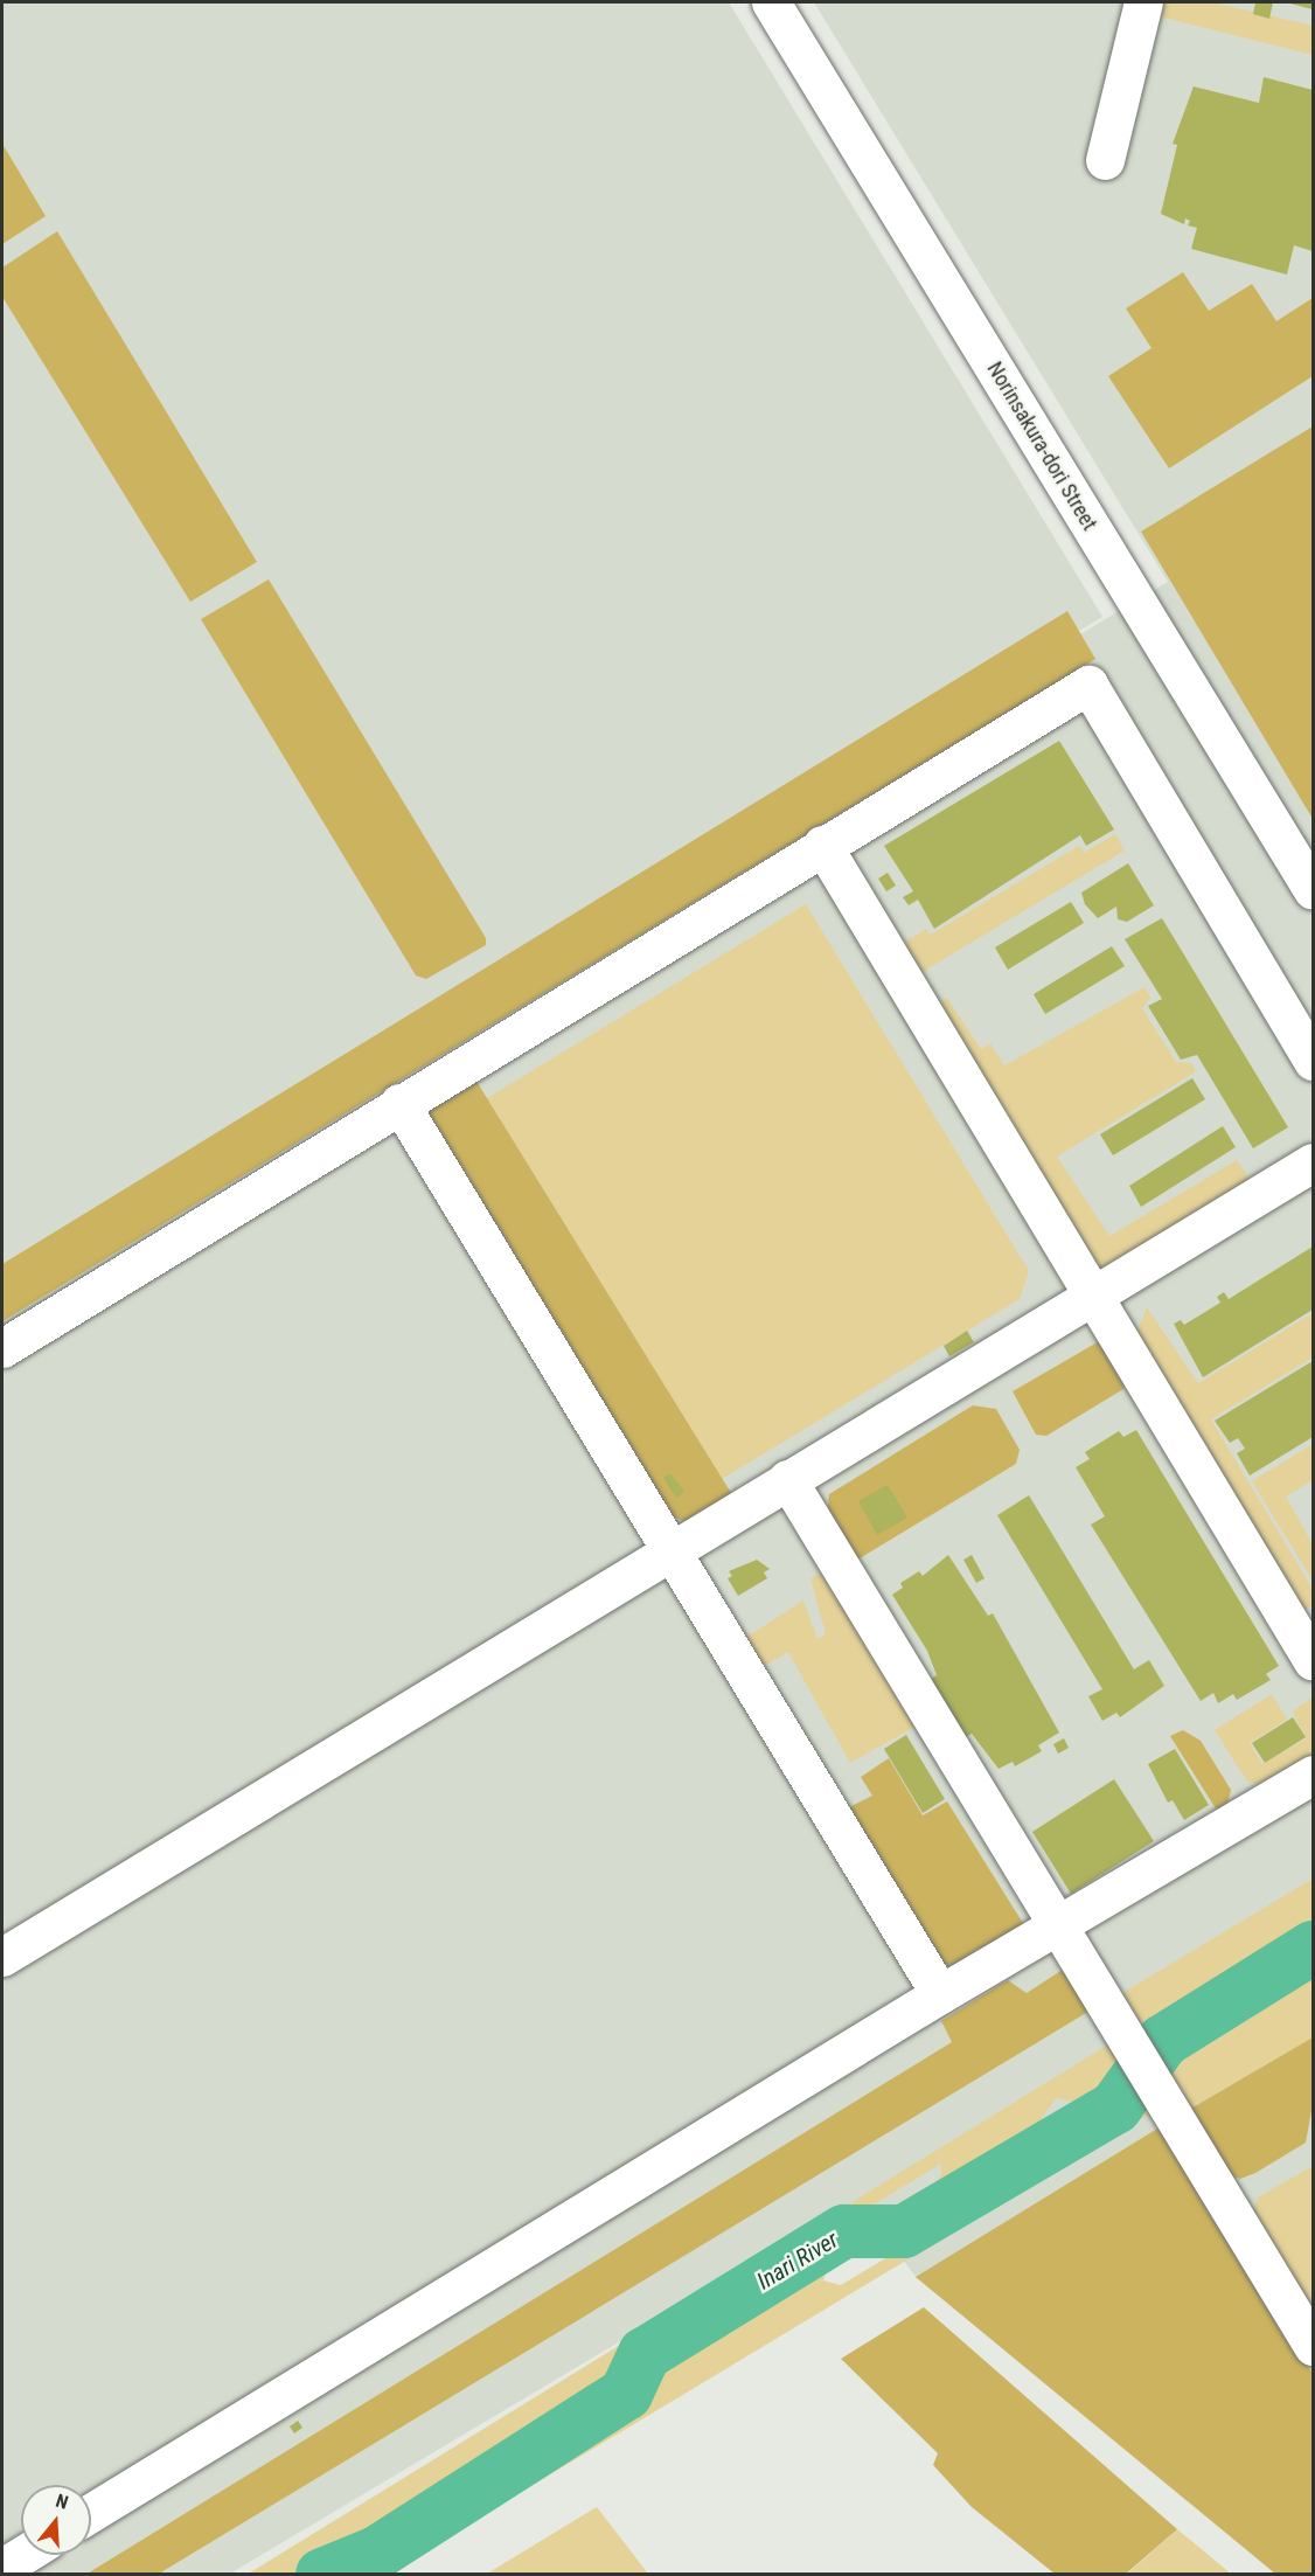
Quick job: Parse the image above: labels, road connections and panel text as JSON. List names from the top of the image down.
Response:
{
  "streets": {
    "street": ["Norinsakura-dori Street"]
  },
  "water": ["Inari River"],
  "north": "top"
}
